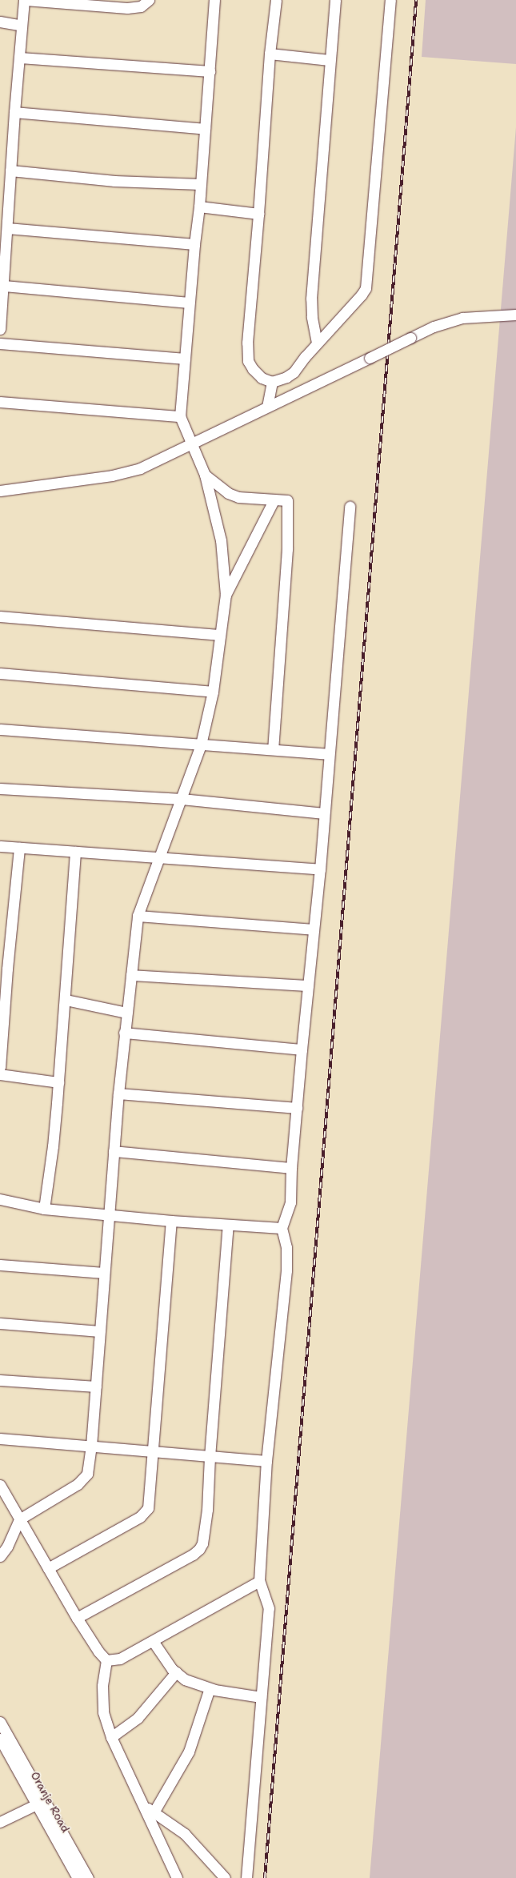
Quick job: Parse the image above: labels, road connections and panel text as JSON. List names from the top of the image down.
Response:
{
  "streets": {
    "street": ["Oranje Road"]
  }
}
